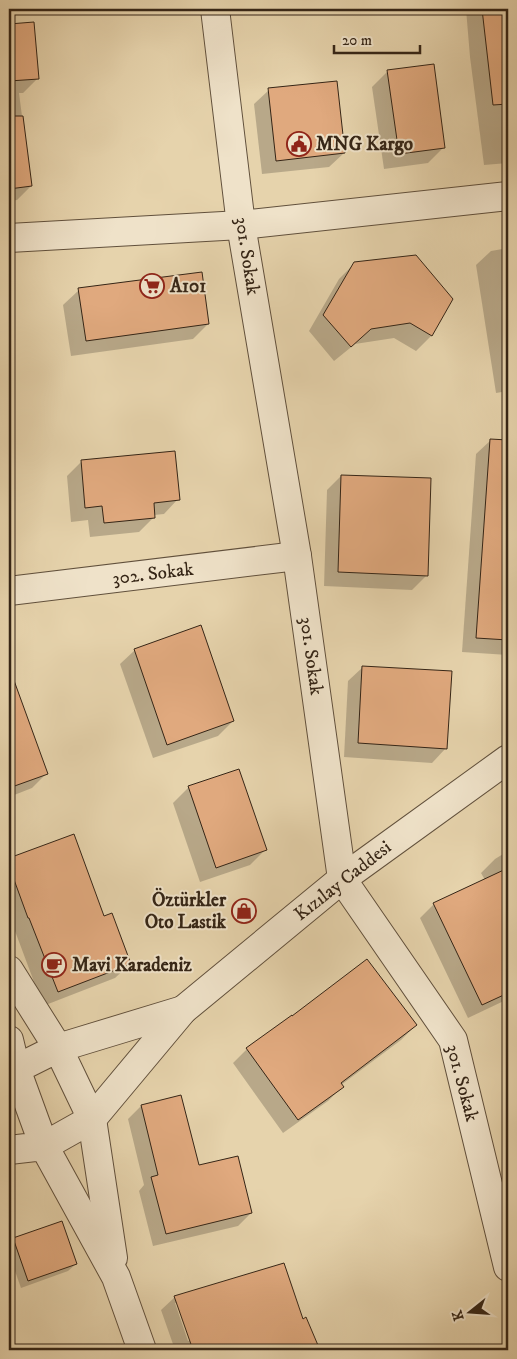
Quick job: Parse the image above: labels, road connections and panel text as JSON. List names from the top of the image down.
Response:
{
  "streets": {
    "street": ["301. Sokak", "302. Sokak", "Kızılay Caddesi"]
  },
  "crossings": [
    ["301. Sokak", "302. Sokak"],
    ["301. Sokak", "Kızılay Caddesi"]
  ],
  "places": {
    "public building": ["MNG Kargo"],
    "supermarket": ["A101"],
    "shop": ["Öztürkler Oto Lastik"],
    "cafe": ["Mavi Karadeniz"]
  },
  "scale_bar": "20 m",
  "north": "left"
}
